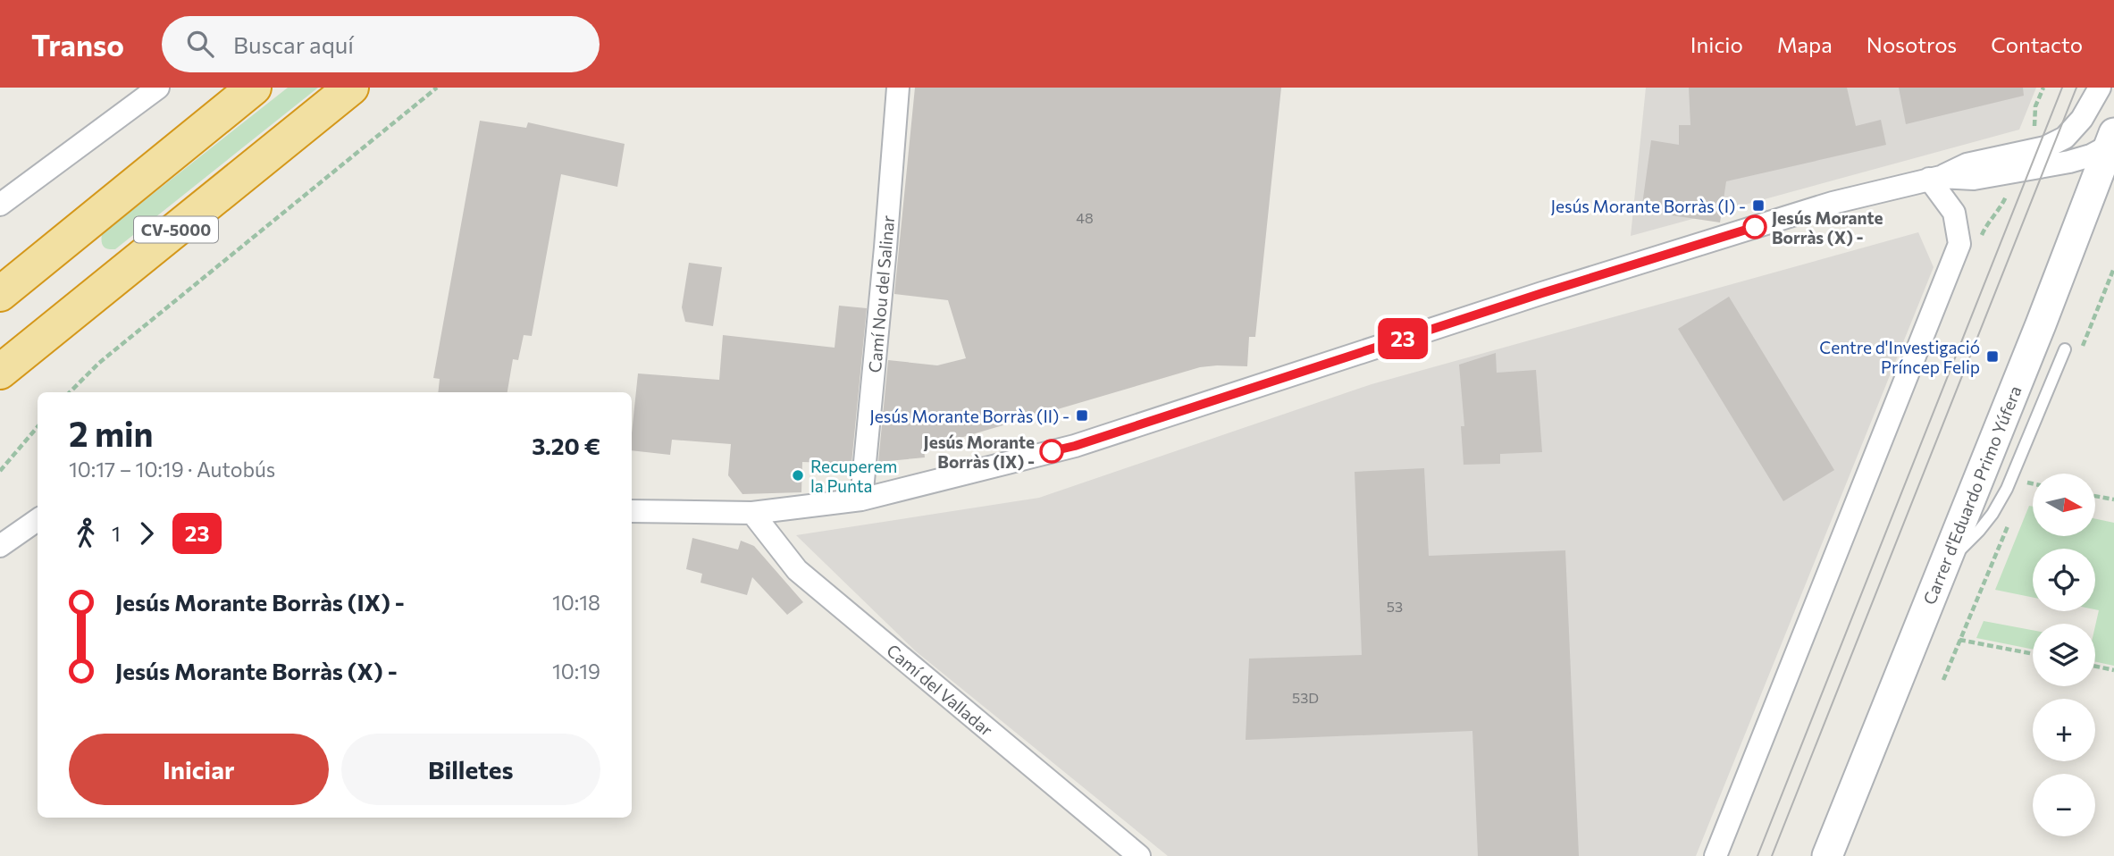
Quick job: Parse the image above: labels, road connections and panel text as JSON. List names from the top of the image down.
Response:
{
  "streets": {
    "highway": ["CV-5000"],
    "main road": ["Carrer d'Eduardo Primo Yúfera"],
    "street": ["Camí Nou del Salinar", "Camí del Valladar"]
  },
  "places": {
    "transit": ["Jesús Morante Borràs (I) -", "Centre d'Investigació Príncep Felip", "Jesús Morante Borràs (II) -"],
    "other": ["Jesús Morante Borràs (X) -", "Jesús Morante Borràs (IX) -", "Recuperem la Punta"]
  },
  "lines": ["bus line 23"],
  "house_numbers": ["48", "53", "53D"],
  "north": "right",
  "page": {
    "header": "Transo",
    "search": "Buscar aquí",
    "nav": [
      "Inicio",
      "Mapa",
      "Nosotros",
      "Contacto"
    ],
    "on_map": "23",
    "heading": ["2 min", "10:17 – 10:19 · Autobús", "3.20 €"],
    "map_buttons": ["+", "−"],
    "legs": ["1", "23"],
    "list": [
      {
        "name": "Jesús Morante Borràs (IX) -",
        "value": "10:18"
      },
      {
        "name": "Jesús Morante Borràs (X) -",
        "value": "10:19"
      }
    ],
    "buttons": ["Iniciar", "Billetes"]
  }
}
